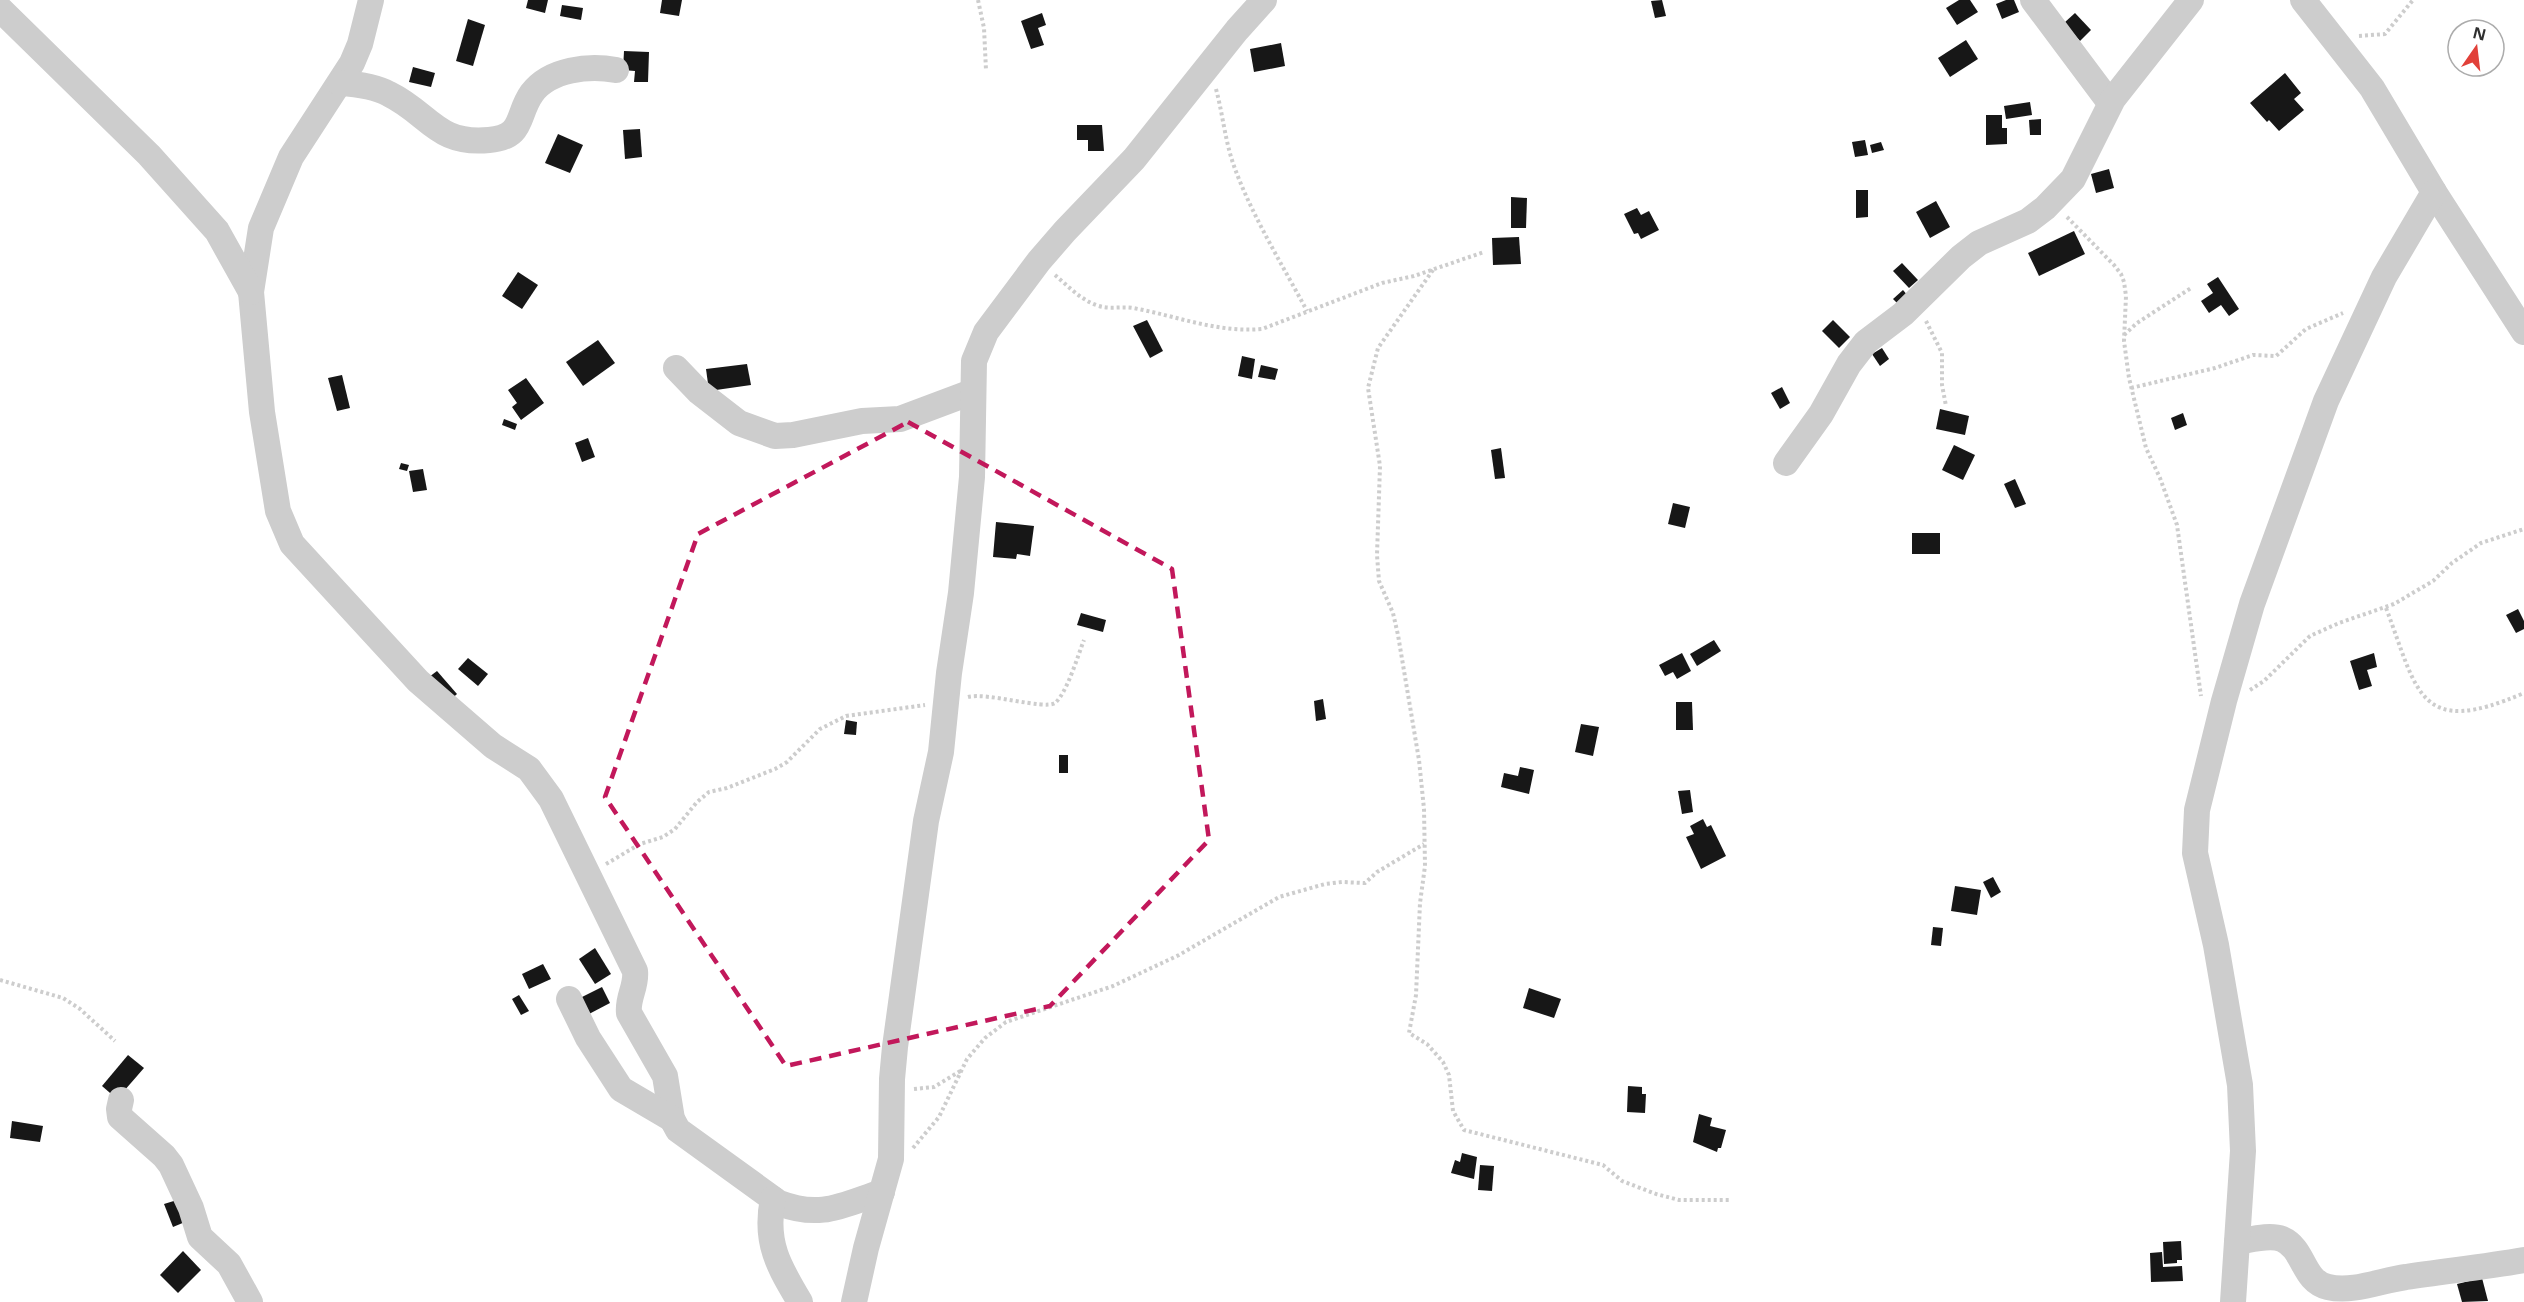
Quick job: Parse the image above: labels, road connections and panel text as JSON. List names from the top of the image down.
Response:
{
  "north": "top"
}
